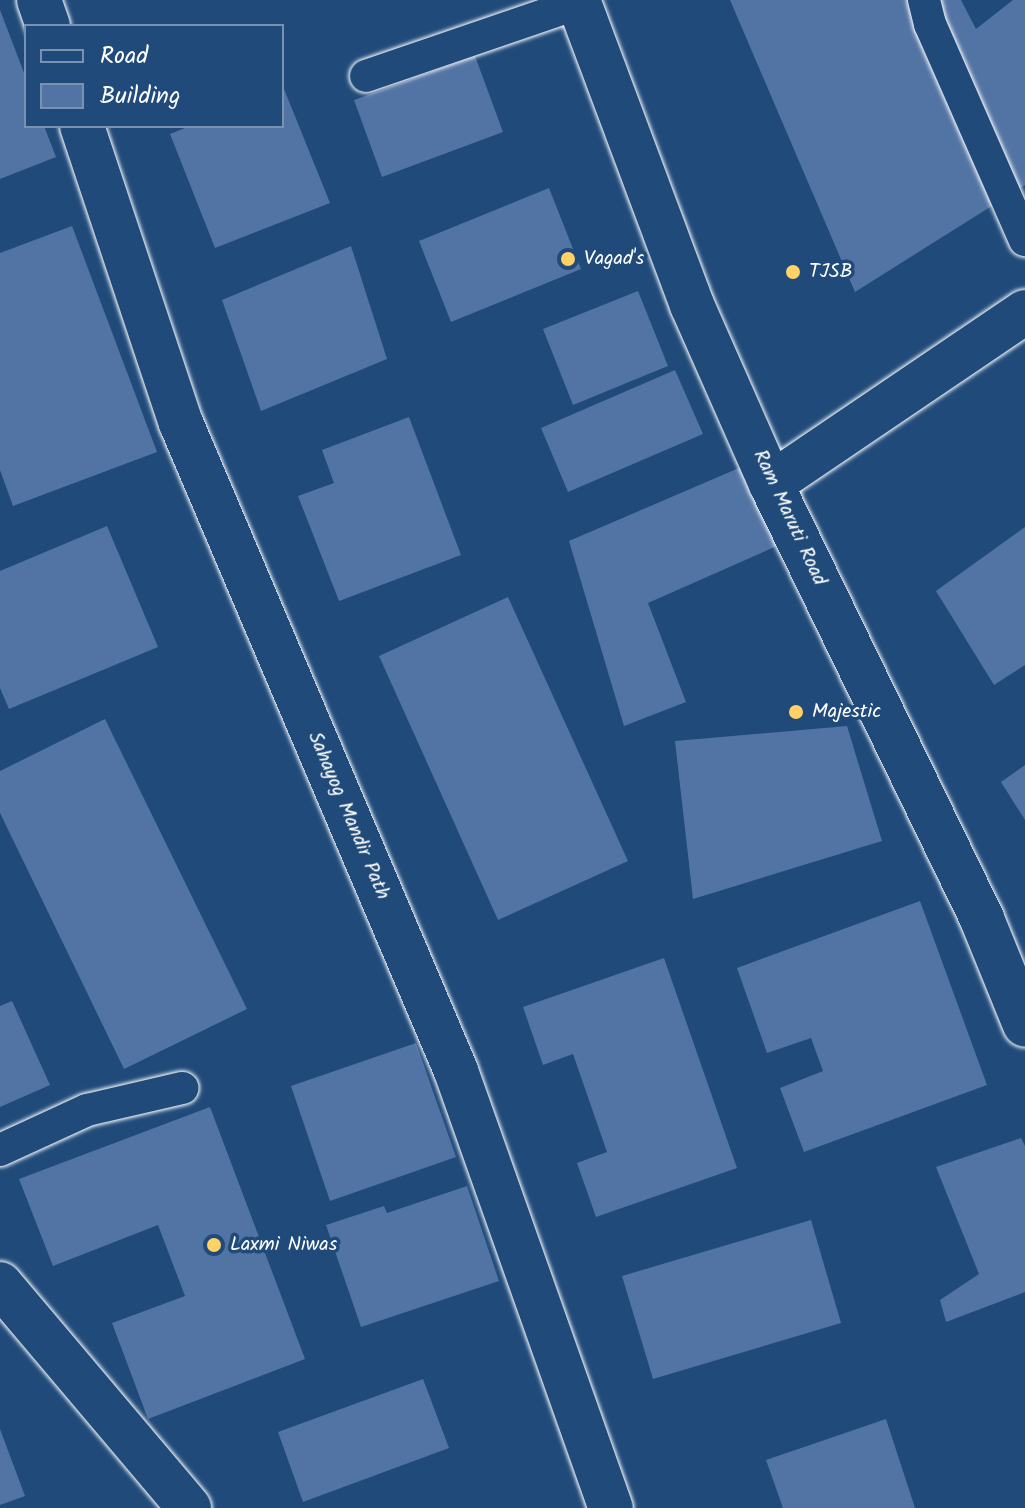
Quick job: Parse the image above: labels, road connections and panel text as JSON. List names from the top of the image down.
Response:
{
  "streets": {
    "street": ["Ram Maruti Road", "Sahayog Mandir Path"]
  },
  "places": [
    "Vagad's",
    "TJSB",
    "Majestic",
    "Laxmi Niwas"
  ],
  "legend": ["Road", "Building"]
}
